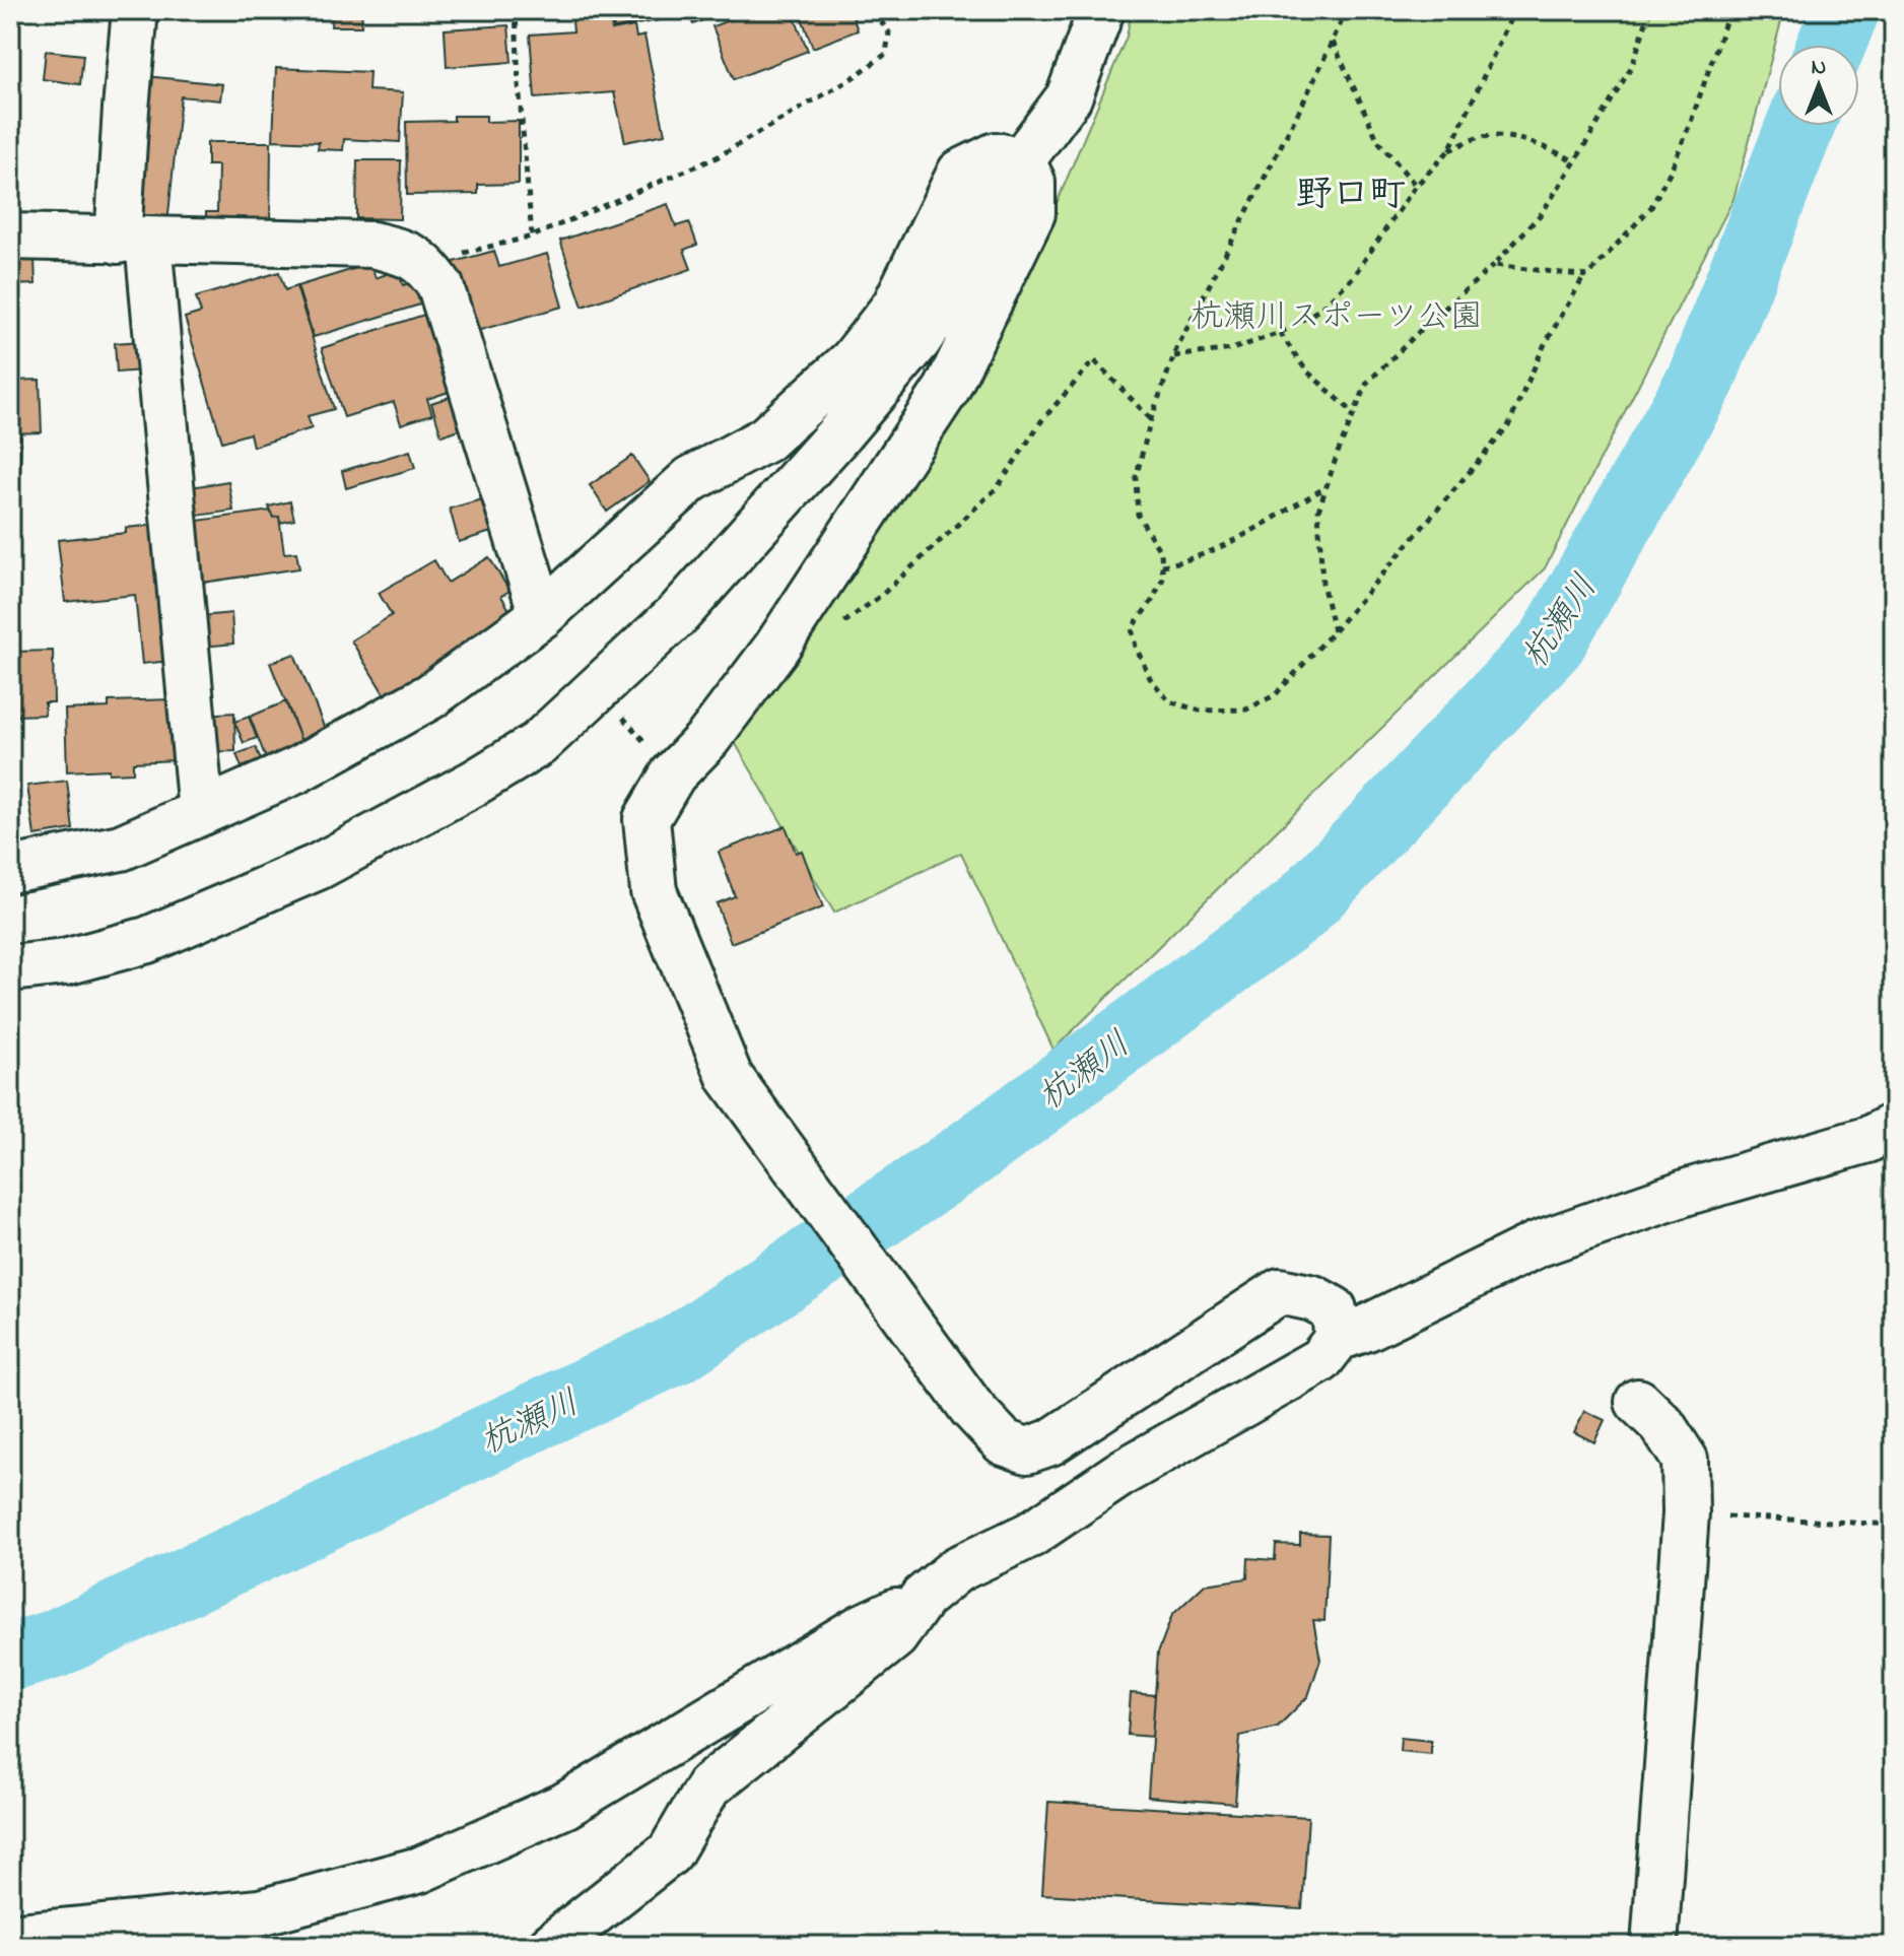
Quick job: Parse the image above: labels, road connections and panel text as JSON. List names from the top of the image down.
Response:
{
  "districts": ["野口町"],
  "water": ["杭瀬川"],
  "parks": ["杭瀬川スポーツ公園"],
  "north": "top"
}
